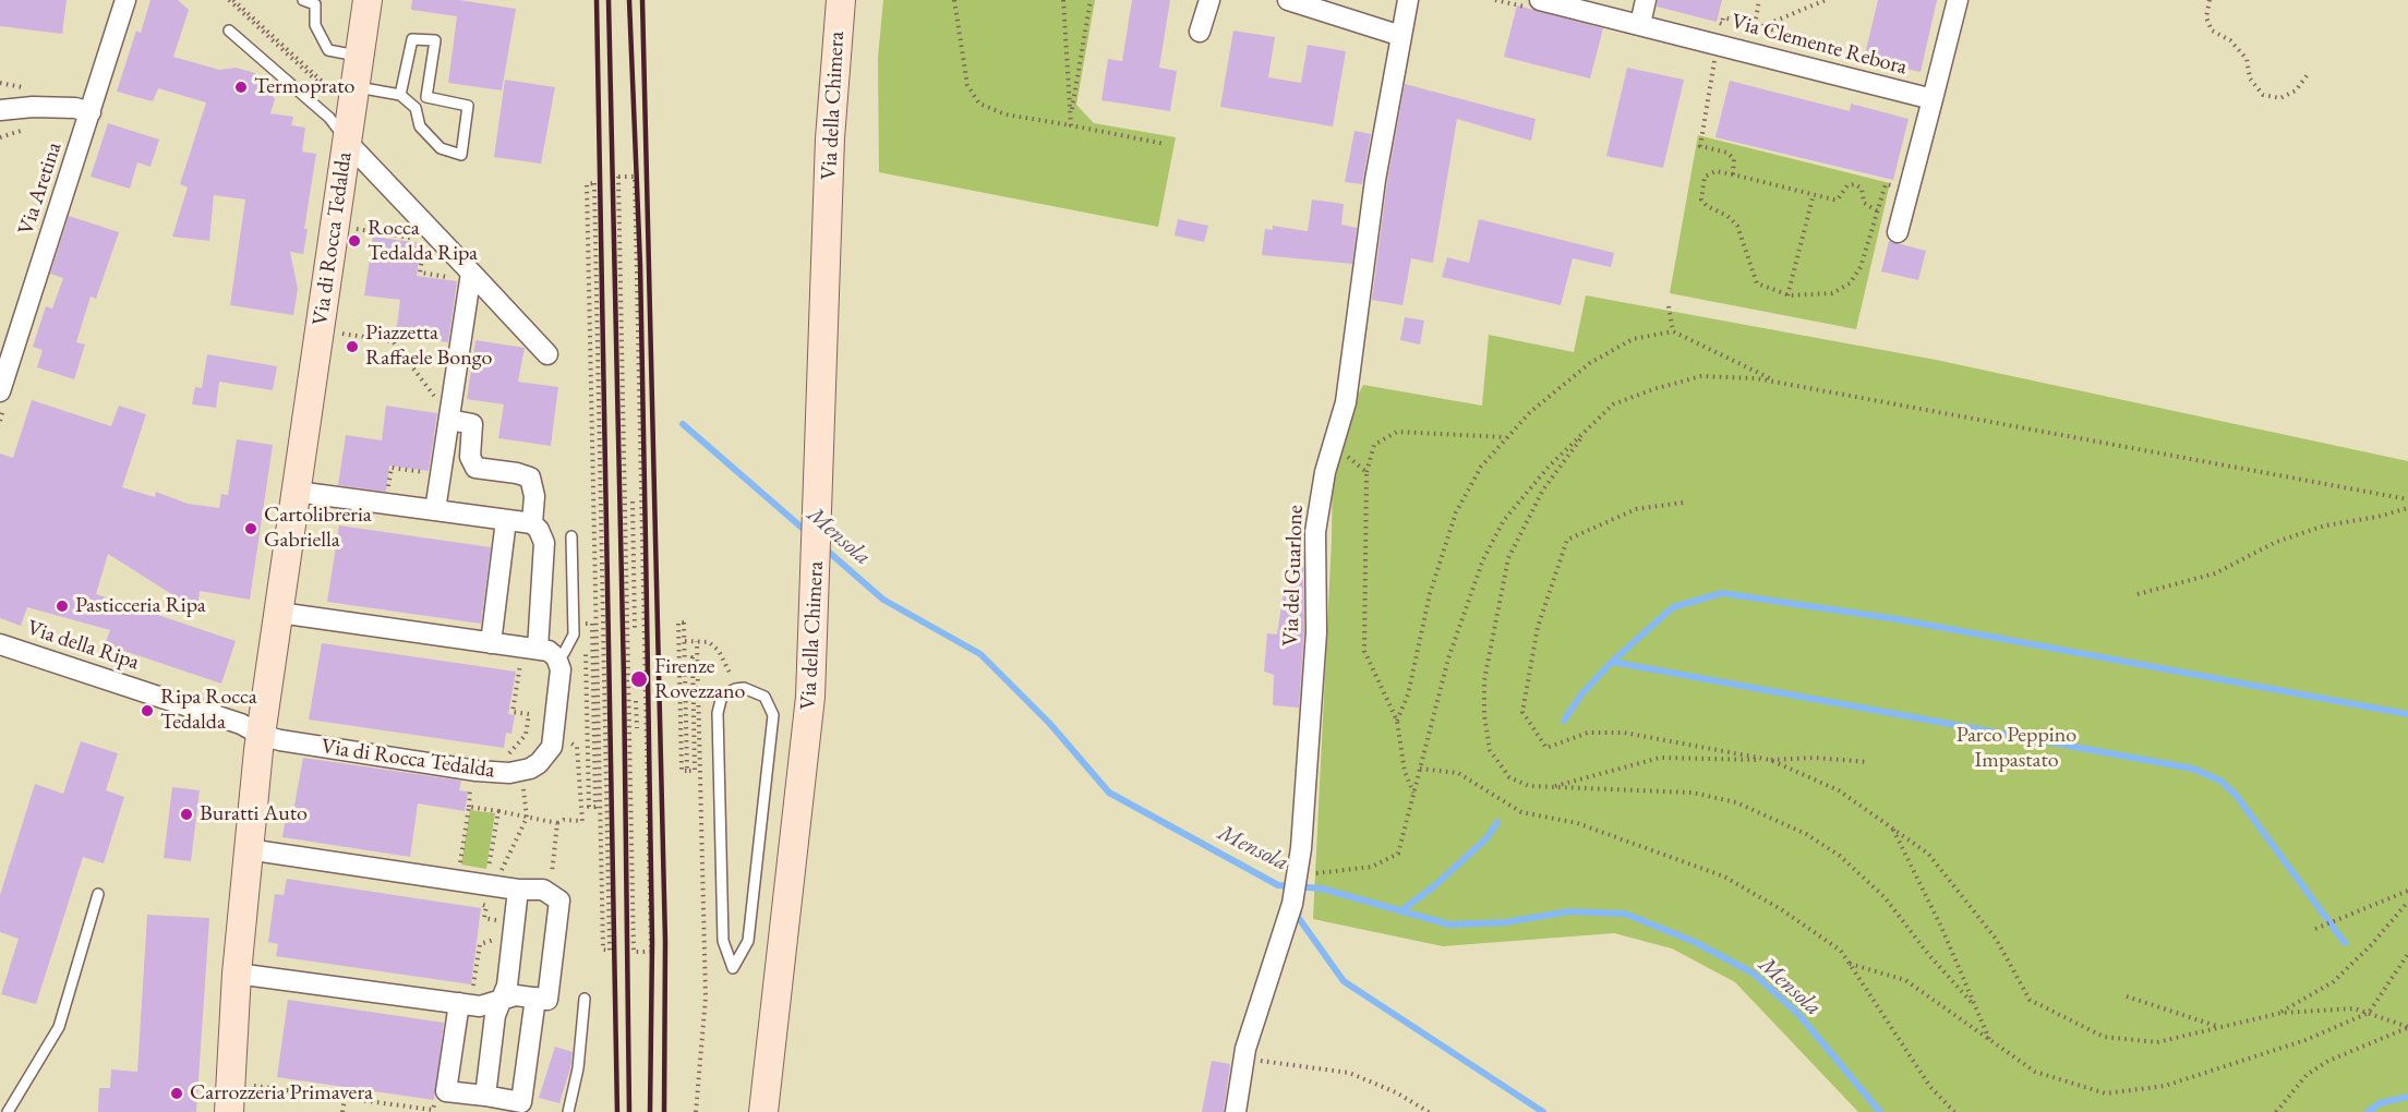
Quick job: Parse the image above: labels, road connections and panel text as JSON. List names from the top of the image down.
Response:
{
  "streets": {
    "street": [
      "Via Clemente Rebora",
      "Via della Chimera",
      "Via Aretina",
      "Via di Rocca Tedalda",
      "Via del Guarlone",
      "Via della Ripa"
    ]
  },
  "crossings": [
    ["Via di Rocca Tedalda", "Via della Ripa"]
  ],
  "water": ["Mensola"],
  "parks": ["Parco Peppino Impastato"],
  "places": [
    "Termoprato",
    "Rocca Tedalda Ripa",
    "Piazzetta Raffaele Bongo",
    "Cartolibreria Gabriella",
    "Pasticceria Ripa",
    "Firenze Rovezzano",
    "Ripa Rocca Tedalda",
    "Buratti Auto",
    "Carrozzeria Primavera"
  ]
}
